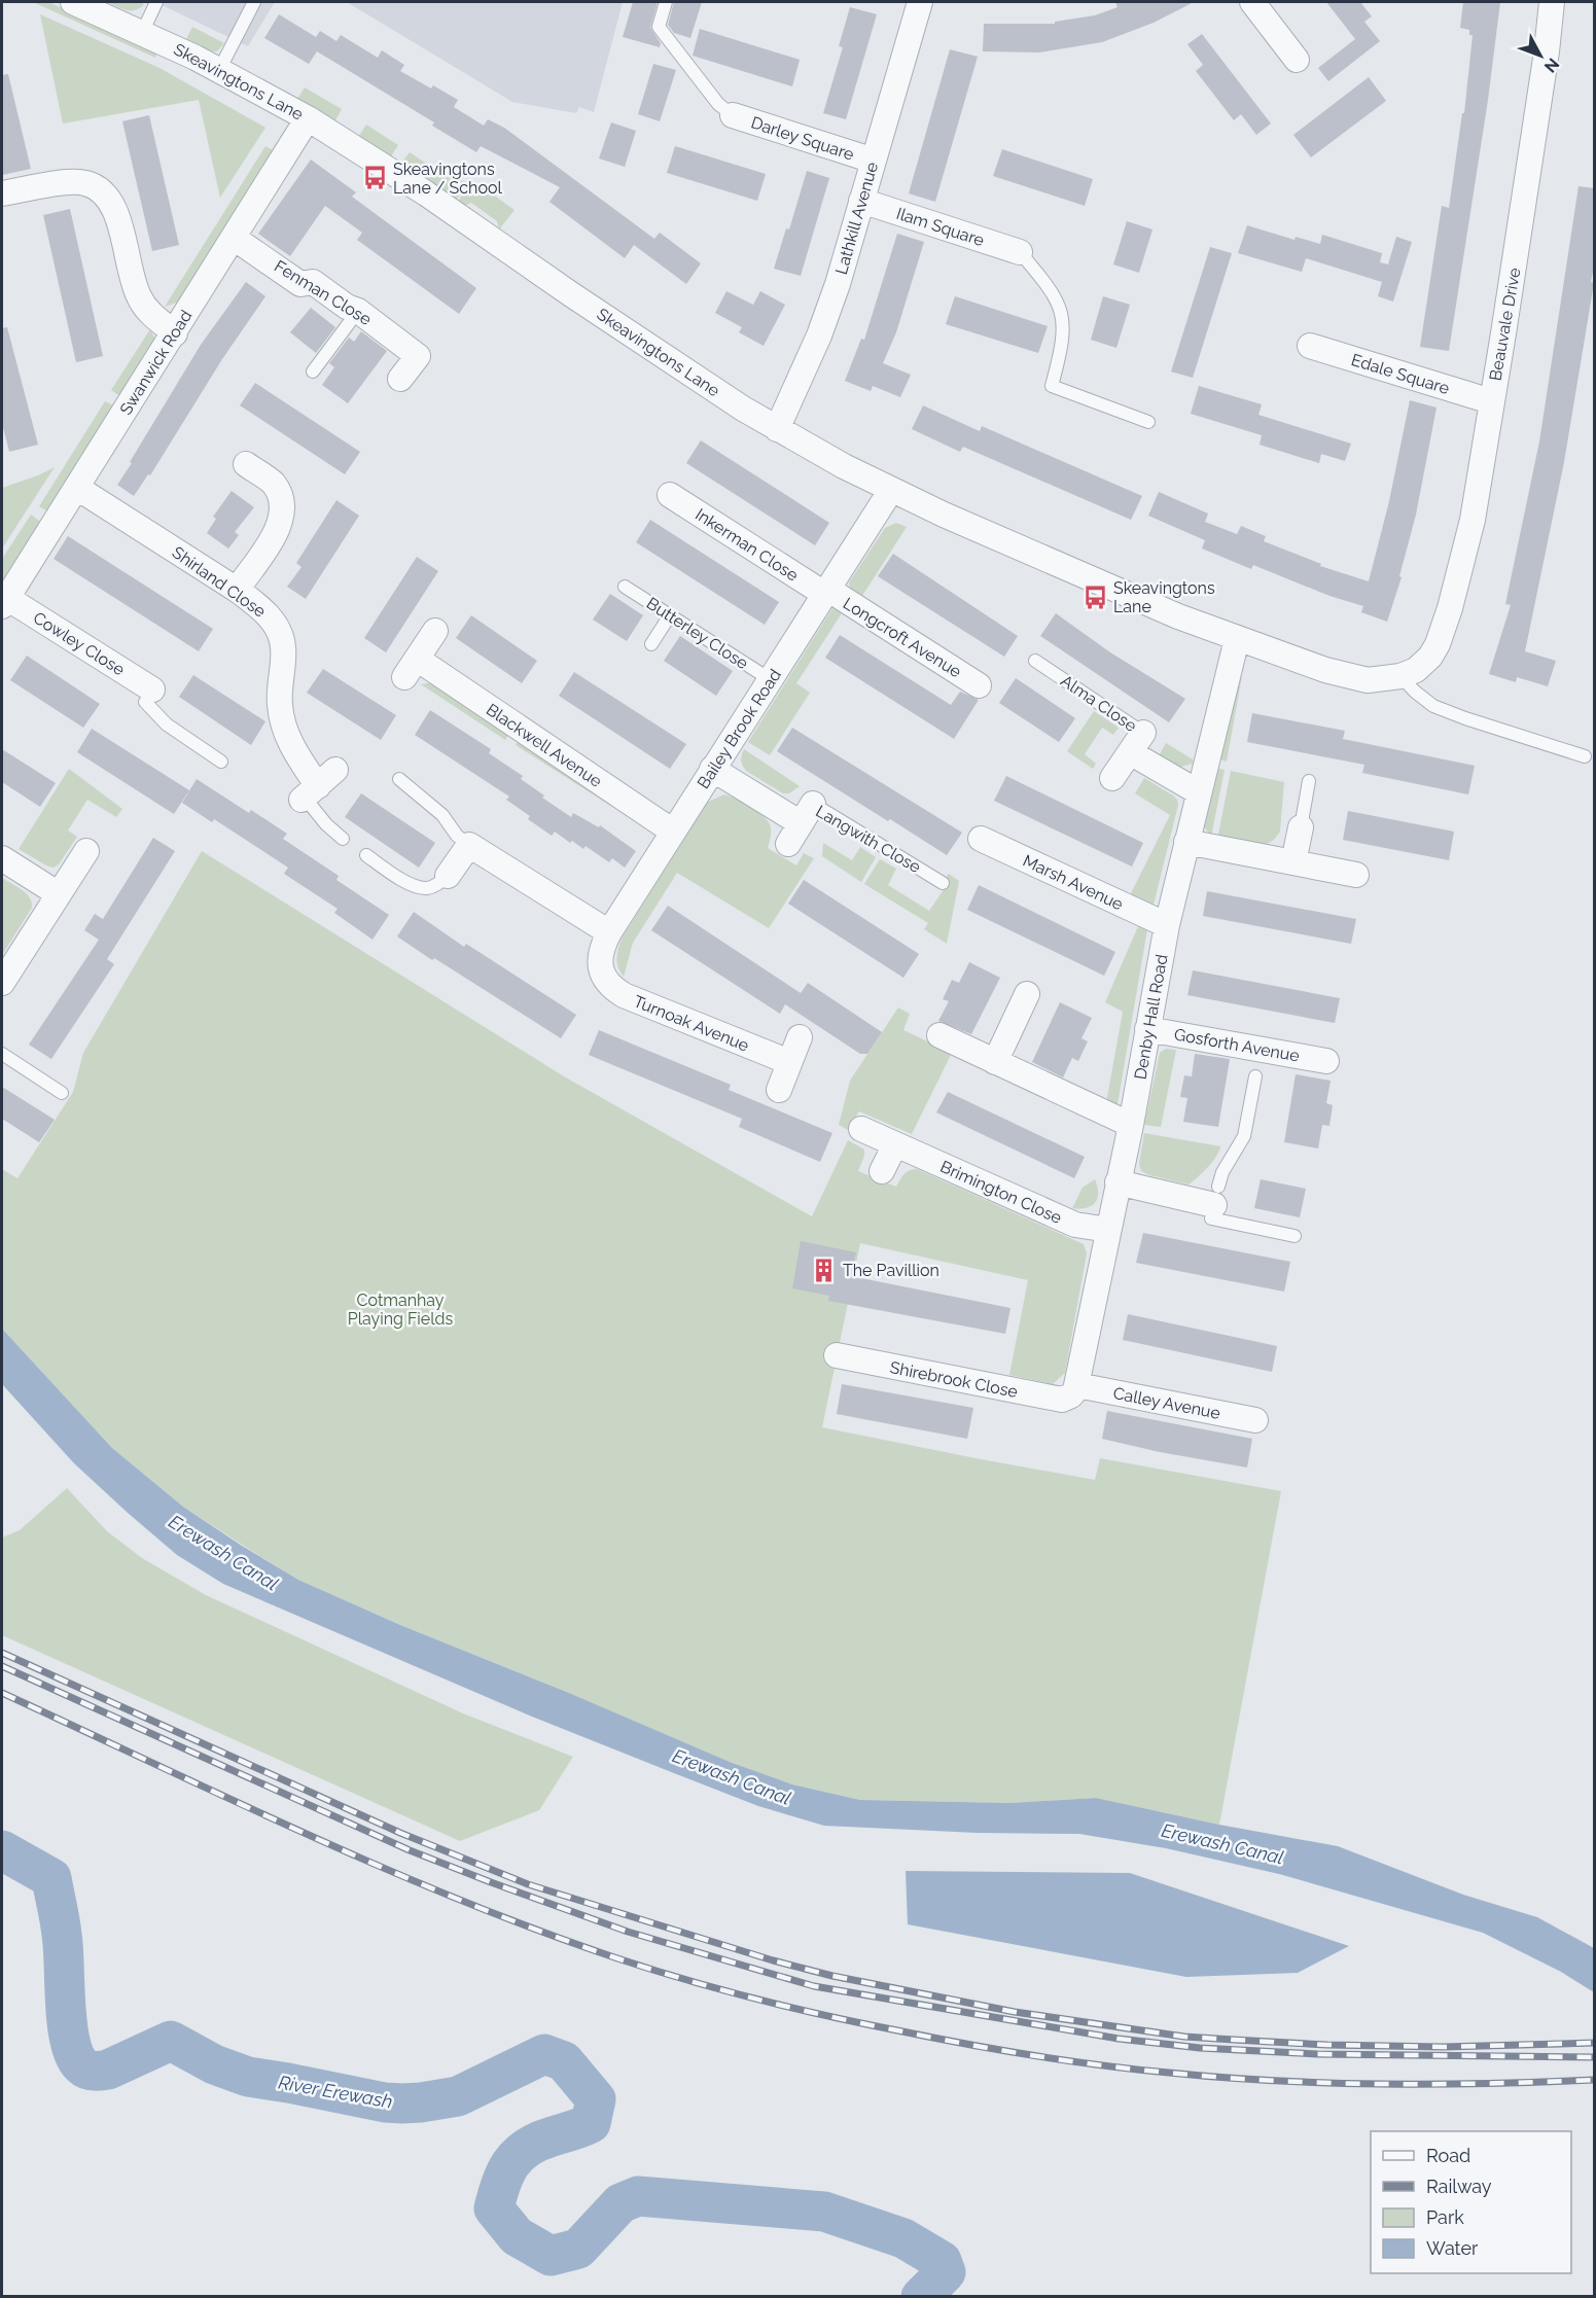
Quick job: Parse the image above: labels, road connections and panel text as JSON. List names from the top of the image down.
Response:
{
  "streets": {
    "street": [
      "Skeavingtons Lane",
      "Darley Square",
      "Lathkill Avenue",
      "Ilam Square",
      "Fenman Close",
      "Beauvale Drive",
      "Swanwick Road",
      "Edale Square",
      "Inkerman Close",
      "Shirland Close",
      "Longcroft Avenue",
      "Cowley Close",
      "Alma Close",
      "Bailey Brook Road",
      "Blackwell Avenue",
      "Langwith Close",
      "Marsh Avenue",
      "Denby Hall Road",
      "Turnoak Avenue",
      "Gosforth Avenue",
      "Brimington Close",
      "Shirebrook Close",
      "Calley Avenue"
    ],
    "lane": ["Butterley Close"]
  },
  "crossings": [
    ["Skeavingtons Lane", "Lathkill Avenue"],
    ["Skeavingtons Lane", "Beauvale Drive"],
    ["Skeavingtons Lane", "Swanwick Road"],
    ["Skeavingtons Lane", "Bailey Brook Road"],
    ["Skeavingtons Lane", "Denby Hall Road"],
    ["Darley Square", "Lathkill Avenue"],
    ["Lathkill Avenue", "Ilam Square"],
    ["Fenman Close", "Swanwick Road"],
    ["Beauvale Drive", "Edale Square"],
    ["Swanwick Road", "Shirland Close"],
    ["Swanwick Road", "Cowley Close"],
    ["Inkerman Close", "Longcroft Avenue"],
    ["Inkerman Close", "Bailey Brook Road"],
    ["Butterley Close", "Bailey Brook Road"],
    ["Longcroft Avenue", "Bailey Brook Road"],
    ["Alma Close", "Denby Hall Road"],
    ["Bailey Brook Road", "Blackwell Avenue"],
    ["Bailey Brook Road", "Langwith Close"],
    ["Bailey Brook Road", "Turnoak Avenue"],
    ["Marsh Avenue", "Denby Hall Road"],
    ["Denby Hall Road", "Gosforth Avenue"],
    ["Denby Hall Road", "Brimington Close"],
    ["Denby Hall Road", "Shirebrook Close"],
    ["Denby Hall Road", "Calley Avenue"],
    ["Shirebrook Close", "Calley Avenue"]
  ],
  "water": ["Erewash Canal", "River Erewash"],
  "parks": ["Cotmanhay Playing Fields"],
  "places": {
    "bus stop": ["Skeavingtons Lane / School", "Skeavingtons Lane"],
    "building": ["The Pavillion"]
  },
  "legend": [
    "Road",
    "Railway",
    "Park",
    "Water"
  ],
  "north": "bottom right"
}
